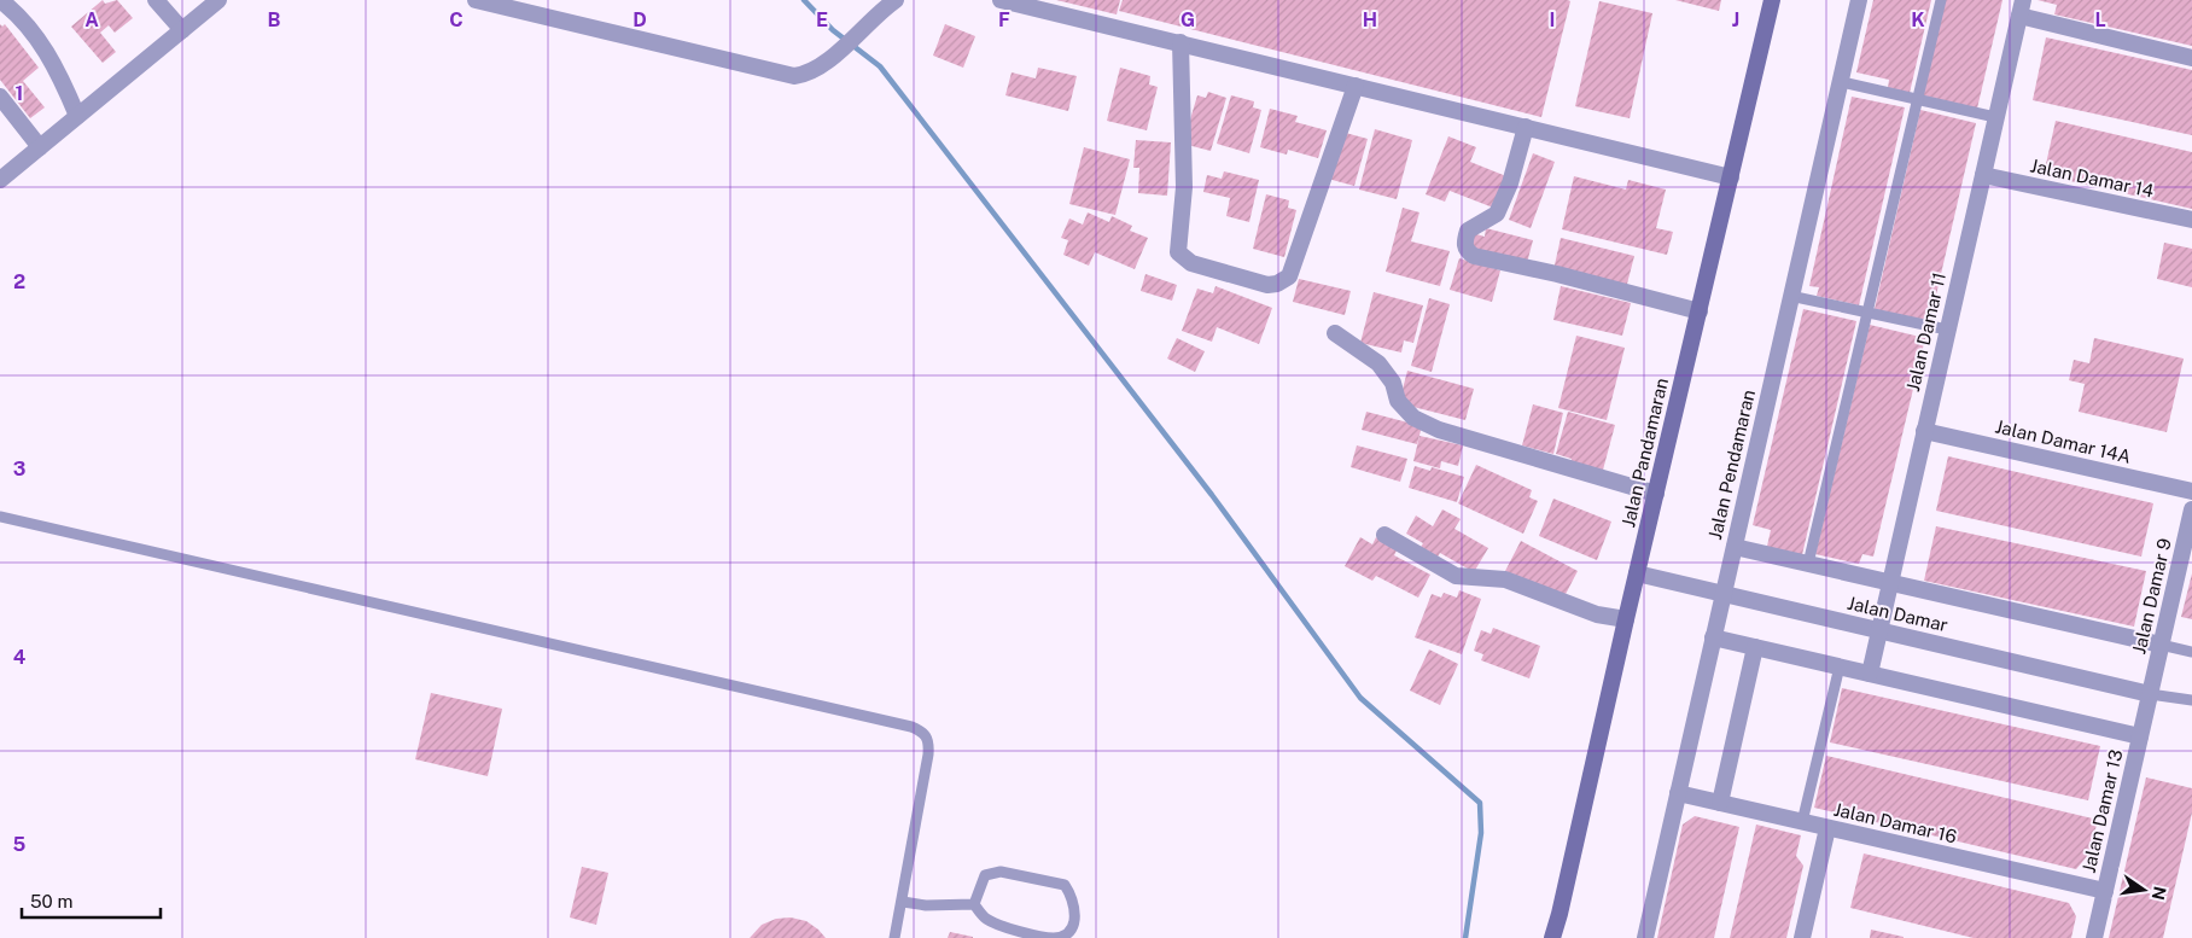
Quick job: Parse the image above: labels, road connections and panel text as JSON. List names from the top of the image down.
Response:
{
  "streets": {
    "main road": ["Jalan Pandamaran"],
    "street": [
      "Jalan Damar 14",
      "Jalan Damar 11",
      "Jalan Damar 14A",
      "Jalan Pendamaran",
      "Jalan Damar 9",
      "Jalan Damar",
      "Jalan Damar 13",
      "Jalan Damar 16"
    ]
  },
  "crossings": [
    ["Jalan Damar 14", "Jalan Damar 11"],
    ["Jalan Damar 11", "Jalan Damar 14A"],
    ["Jalan Damar 11", "Jalan Damar"],
    ["Jalan Pandamaran", "Jalan Damar"],
    ["Jalan Pendamaran", "Jalan Damar"],
    ["Jalan Pendamaran", "Jalan Damar 16"],
    ["Jalan Damar 9", "Jalan Damar"],
    ["Jalan Damar 9", "Jalan Damar 13"],
    ["Jalan Damar", "Jalan Damar 13"],
    ["Jalan Damar 13", "Jalan Damar 16"]
  ],
  "scale_bar": "50 m",
  "north": "right",
  "grid": {
    "columns": [
      "A",
      "B",
      "C",
      "D",
      "E",
      "F",
      "G",
      "H",
      "I",
      "J",
      "K",
      "L"
    ],
    "rows": [
      "1",
      "2",
      "3",
      "4",
      "5"
    ]
  }
}
